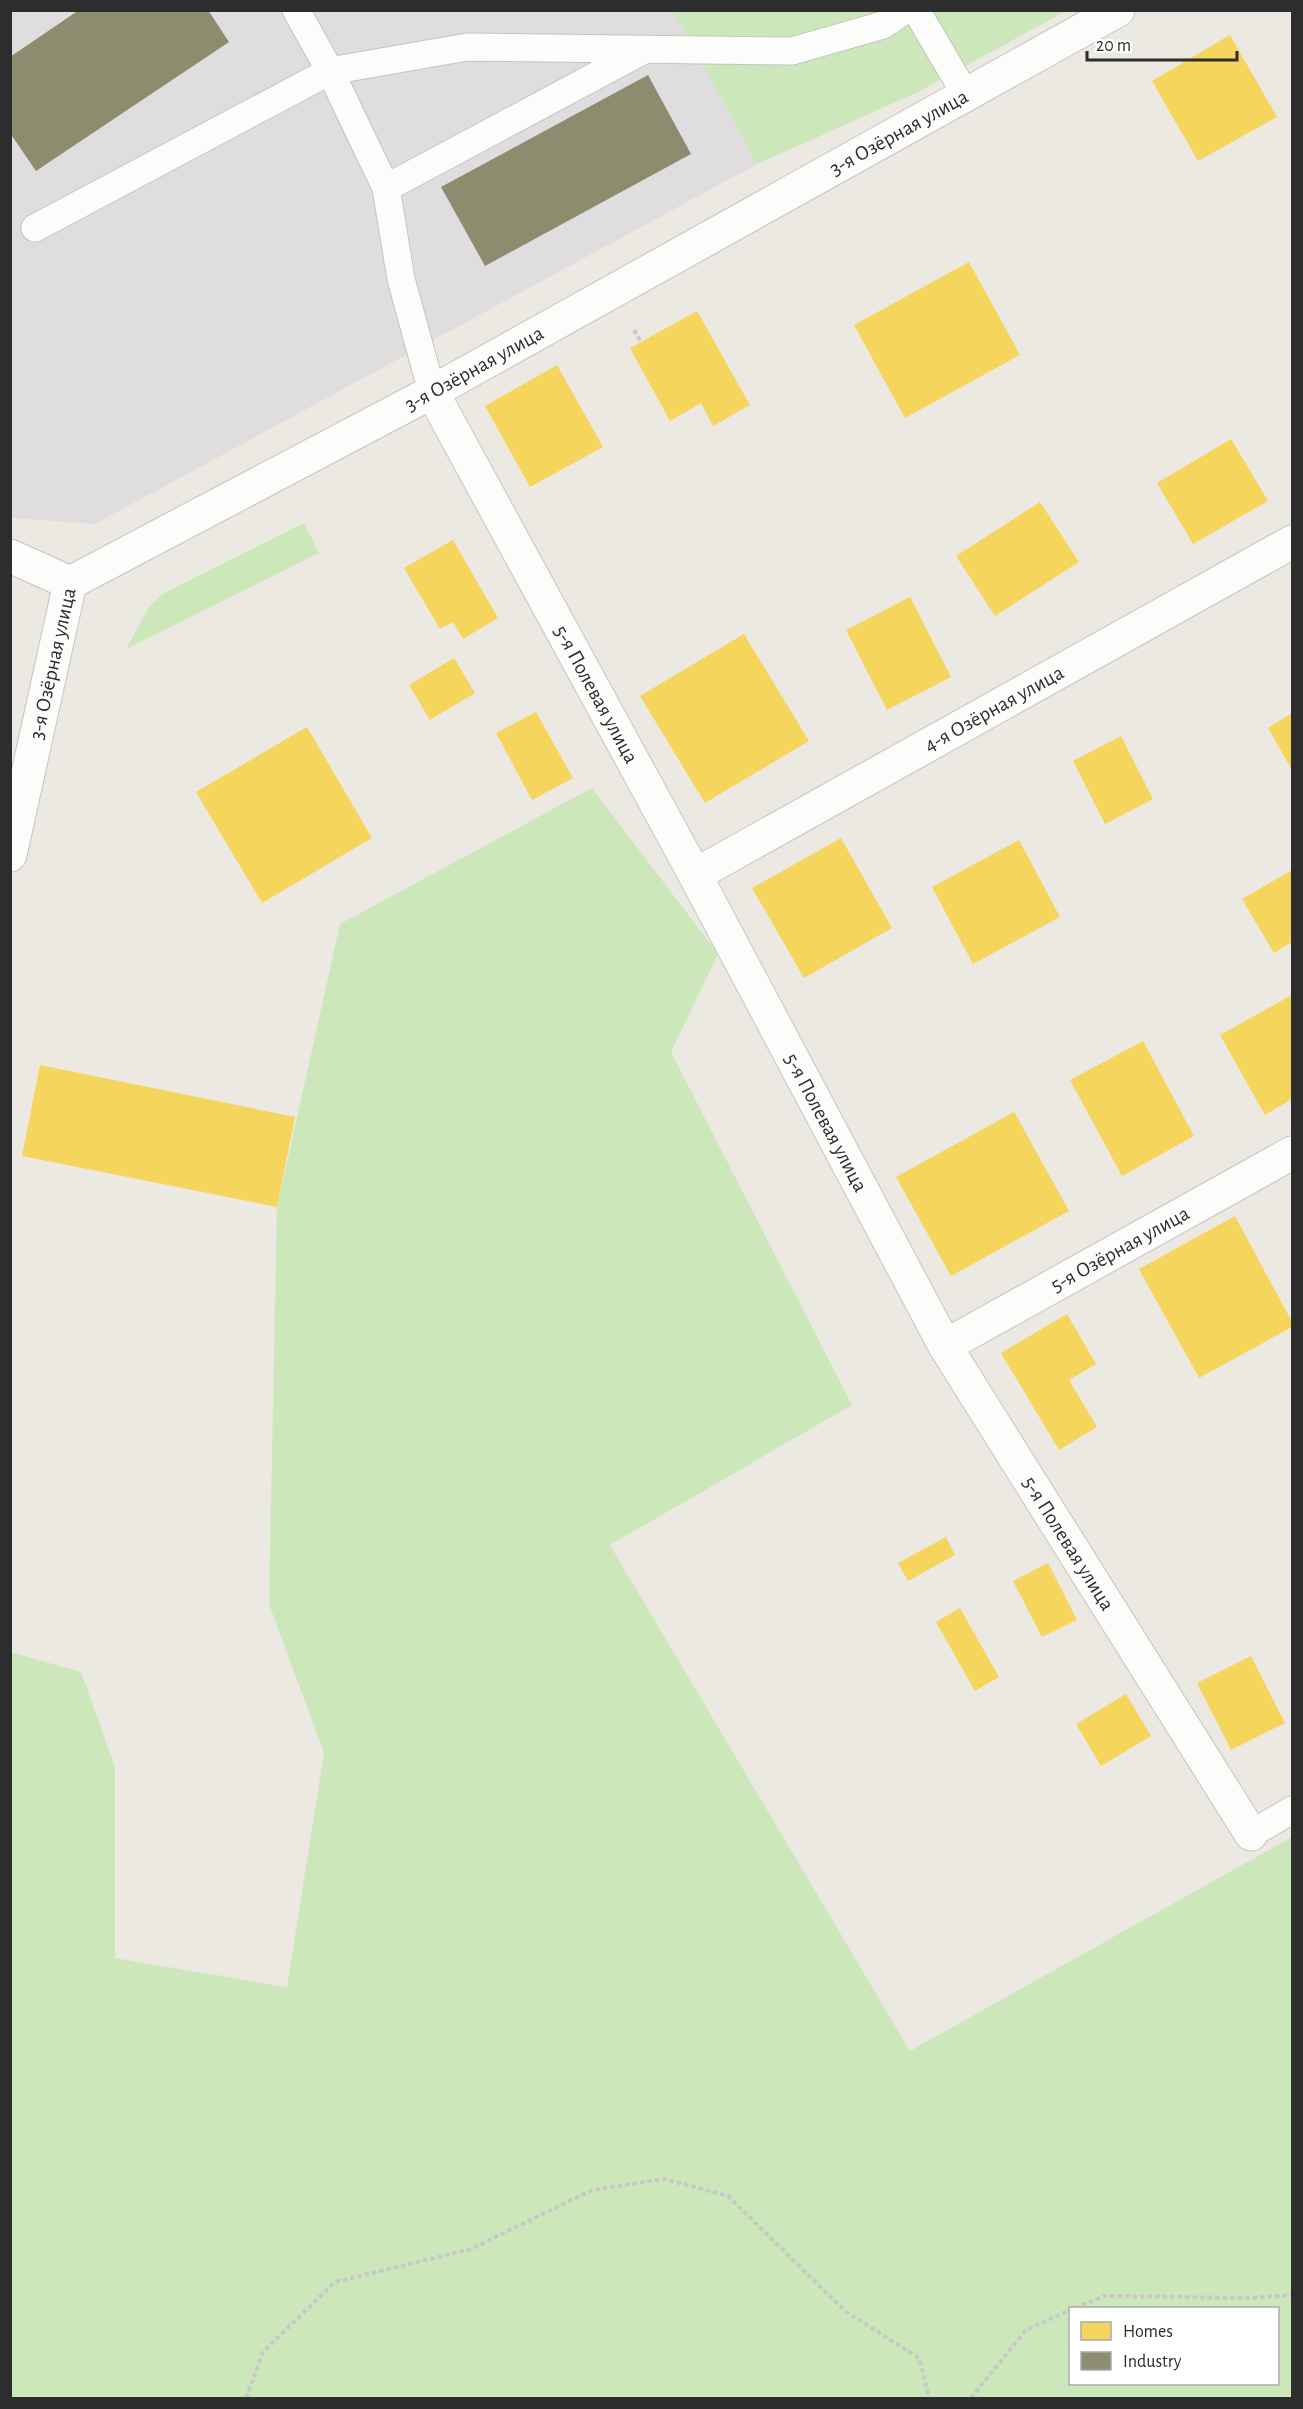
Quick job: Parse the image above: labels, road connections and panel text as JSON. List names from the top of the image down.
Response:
{
  "streets": {
    "street": [
      "3-я Озёрная улица",
      "5-я Полевая улица",
      "4-я Озёрная улица",
      "5-я Озёрная улица"
    ]
  },
  "crossings": [
    ["3-я Озёрная улица", "5-я Полевая улица"],
    ["5-я Полевая улица", "4-я Озёрная улица"],
    ["5-я Полевая улица", "5-я Озёрная улица"]
  ],
  "legend": ["Homes", "Industry"],
  "scale_bar": "20 m"
}
